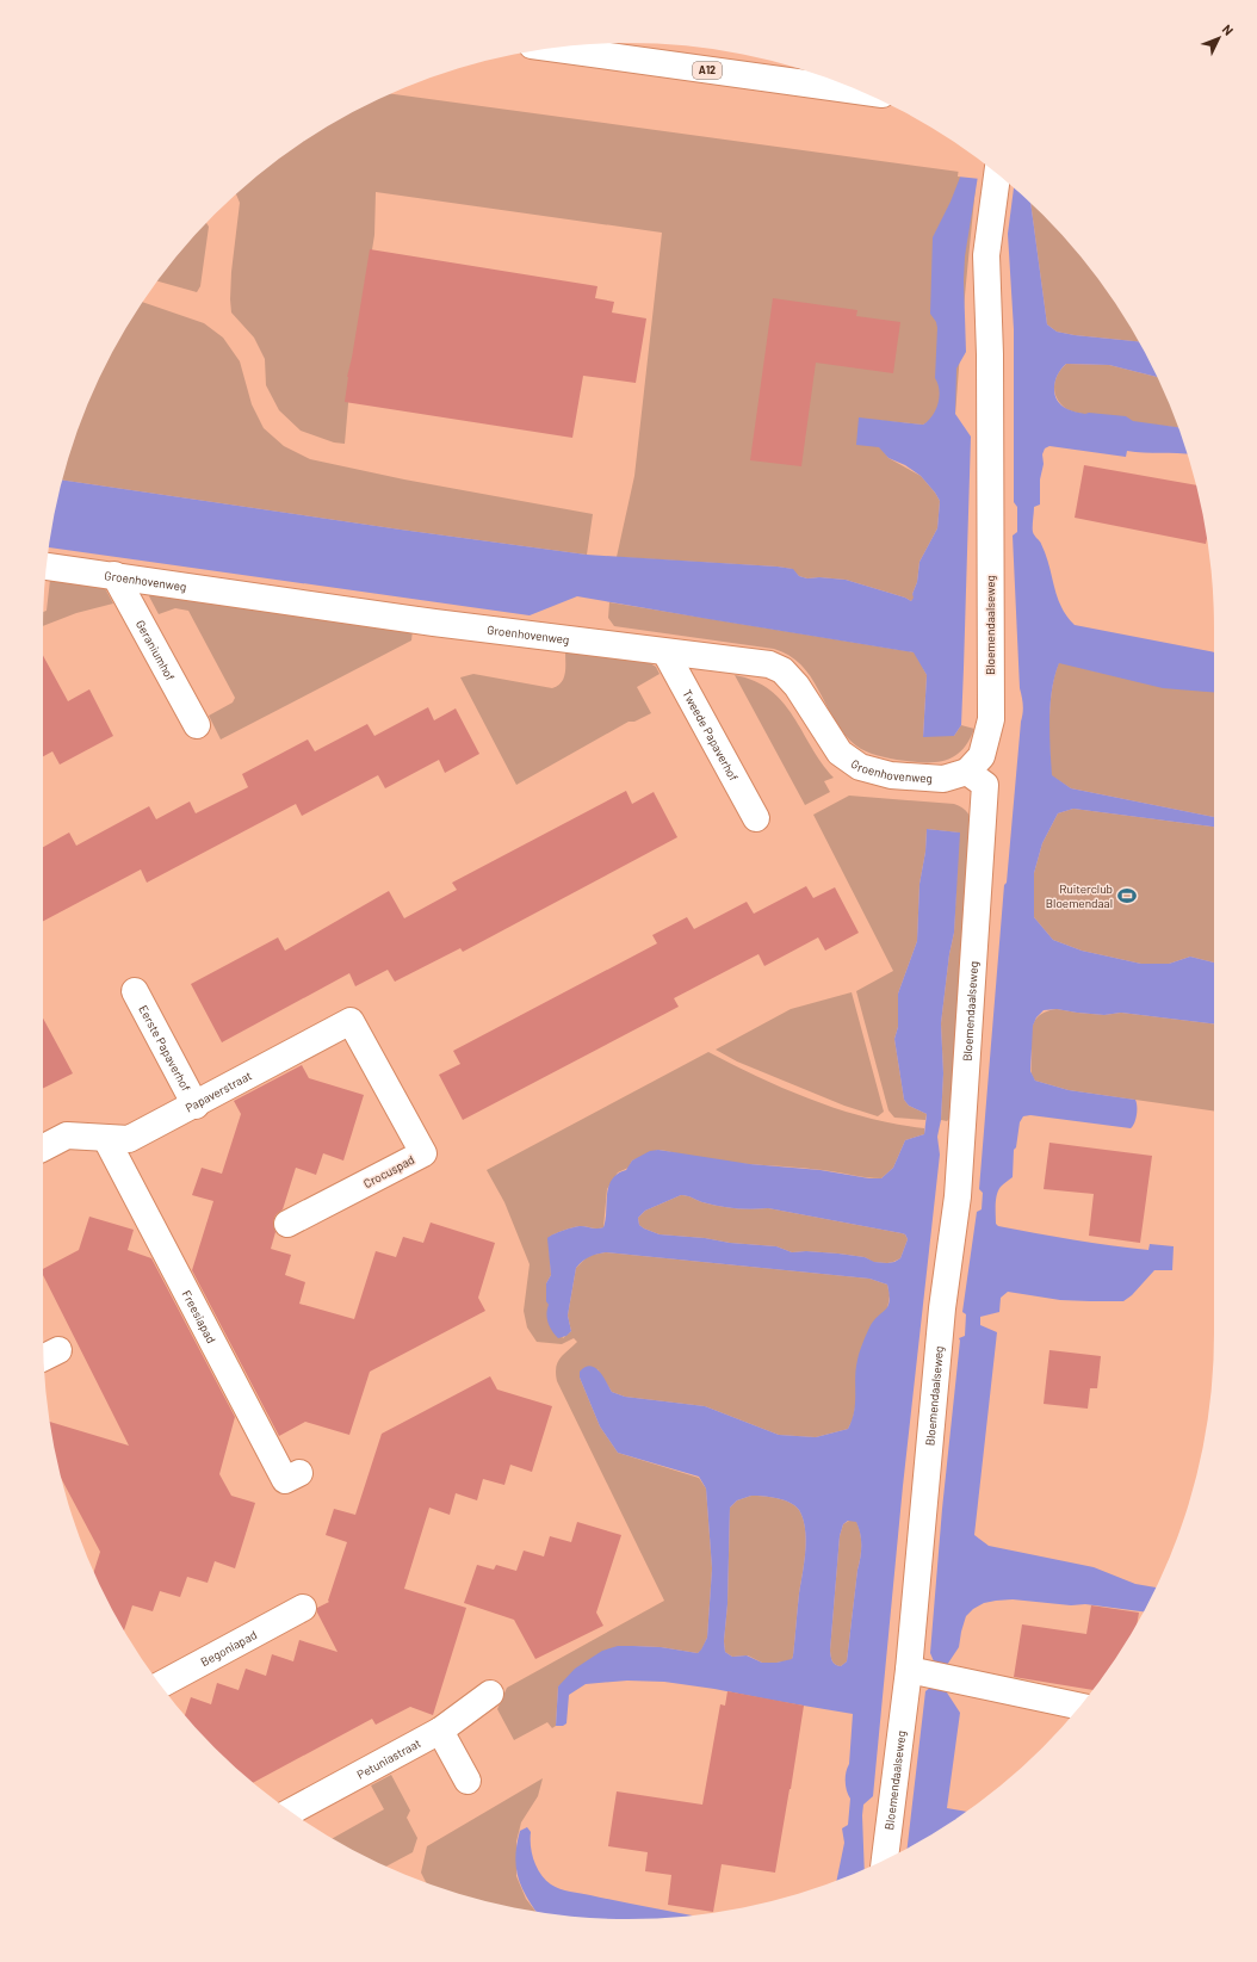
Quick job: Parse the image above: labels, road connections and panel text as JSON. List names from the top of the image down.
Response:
{
  "streets": {
    "main road": [
      "A12",
      "Groenhovenweg",
      "Bloemendaalseweg",
      "Geraniumhof",
      "Tweede Papaverhof",
      "Eerste Papaverhof",
      "Papaverstraat",
      "Crocuspad",
      "Freesiapad",
      "Begoniapad",
      "Petuniastraat"
    ]
  },
  "crossings": [
    ["Groenhovenweg", "Bloemendaalseweg"],
    ["Groenhovenweg", "Geraniumhof"],
    ["Groenhovenweg", "Tweede Papaverhof"],
    ["Eerste Papaverhof", "Papaverstraat"],
    ["Papaverstraat", "Crocuspad"],
    ["Papaverstraat", "Freesiapad"]
  ],
  "places": {
    "sports": ["Ruiterclub Bloemendaal"]
  },
  "north": "top right"
}
